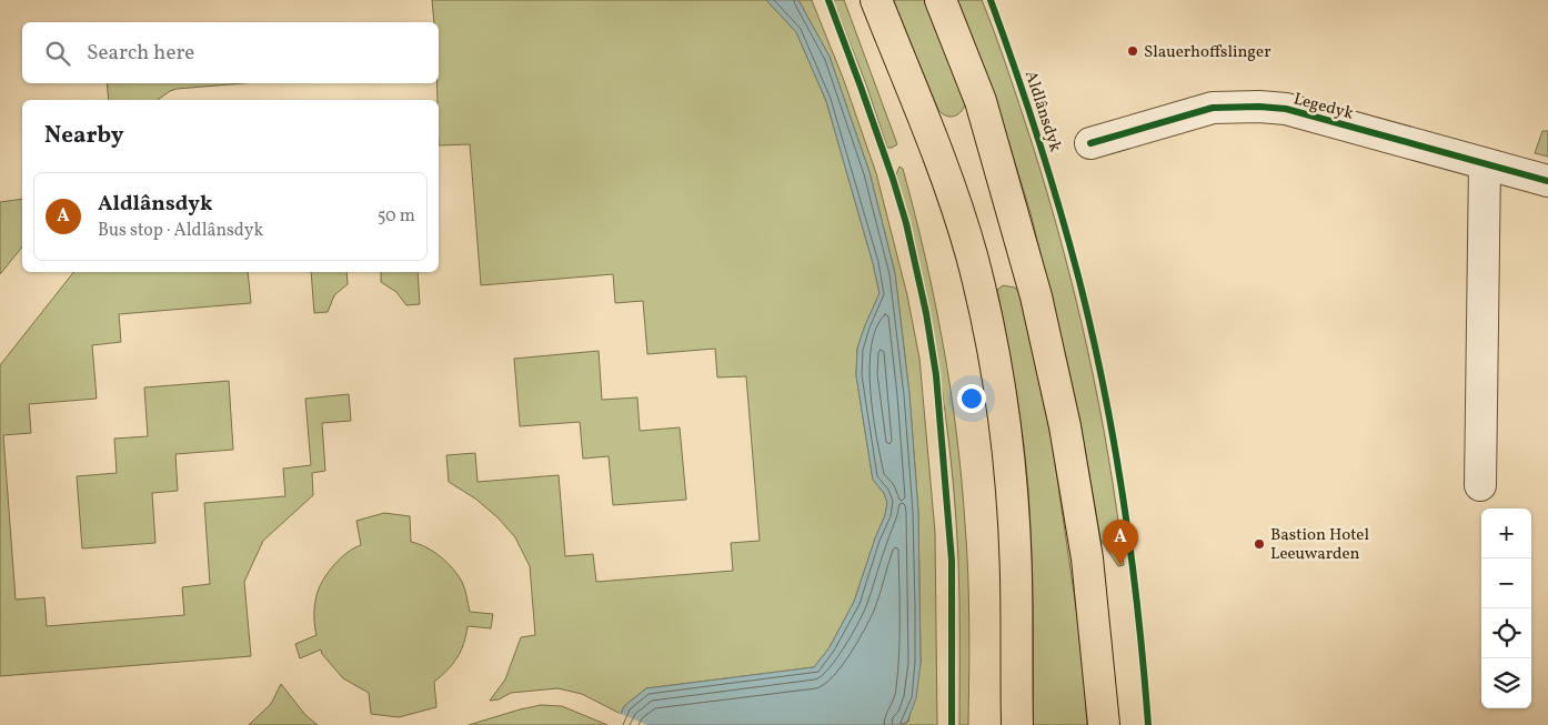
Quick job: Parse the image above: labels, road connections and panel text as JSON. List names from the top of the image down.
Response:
{
  "streets": {
    "street": ["Legedyk"],
    "cycle path": ["Aldlânsdyk"]
  },
  "places": ["Slauerhoffslinger", "Bastion Hotel Leeuwarden"],
  "page": {
    "search": "Search here",
    "heading": "Nearby",
    "list": [
      {
        "mark": "A",
        "name": "Aldlânsdyk",
        "note": "Bus stop · Aldlânsdyk",
        "value": "50 m"
      }
    ],
    "map_buttons": ["+", "−"],
    "pins": "A"
  }
}
